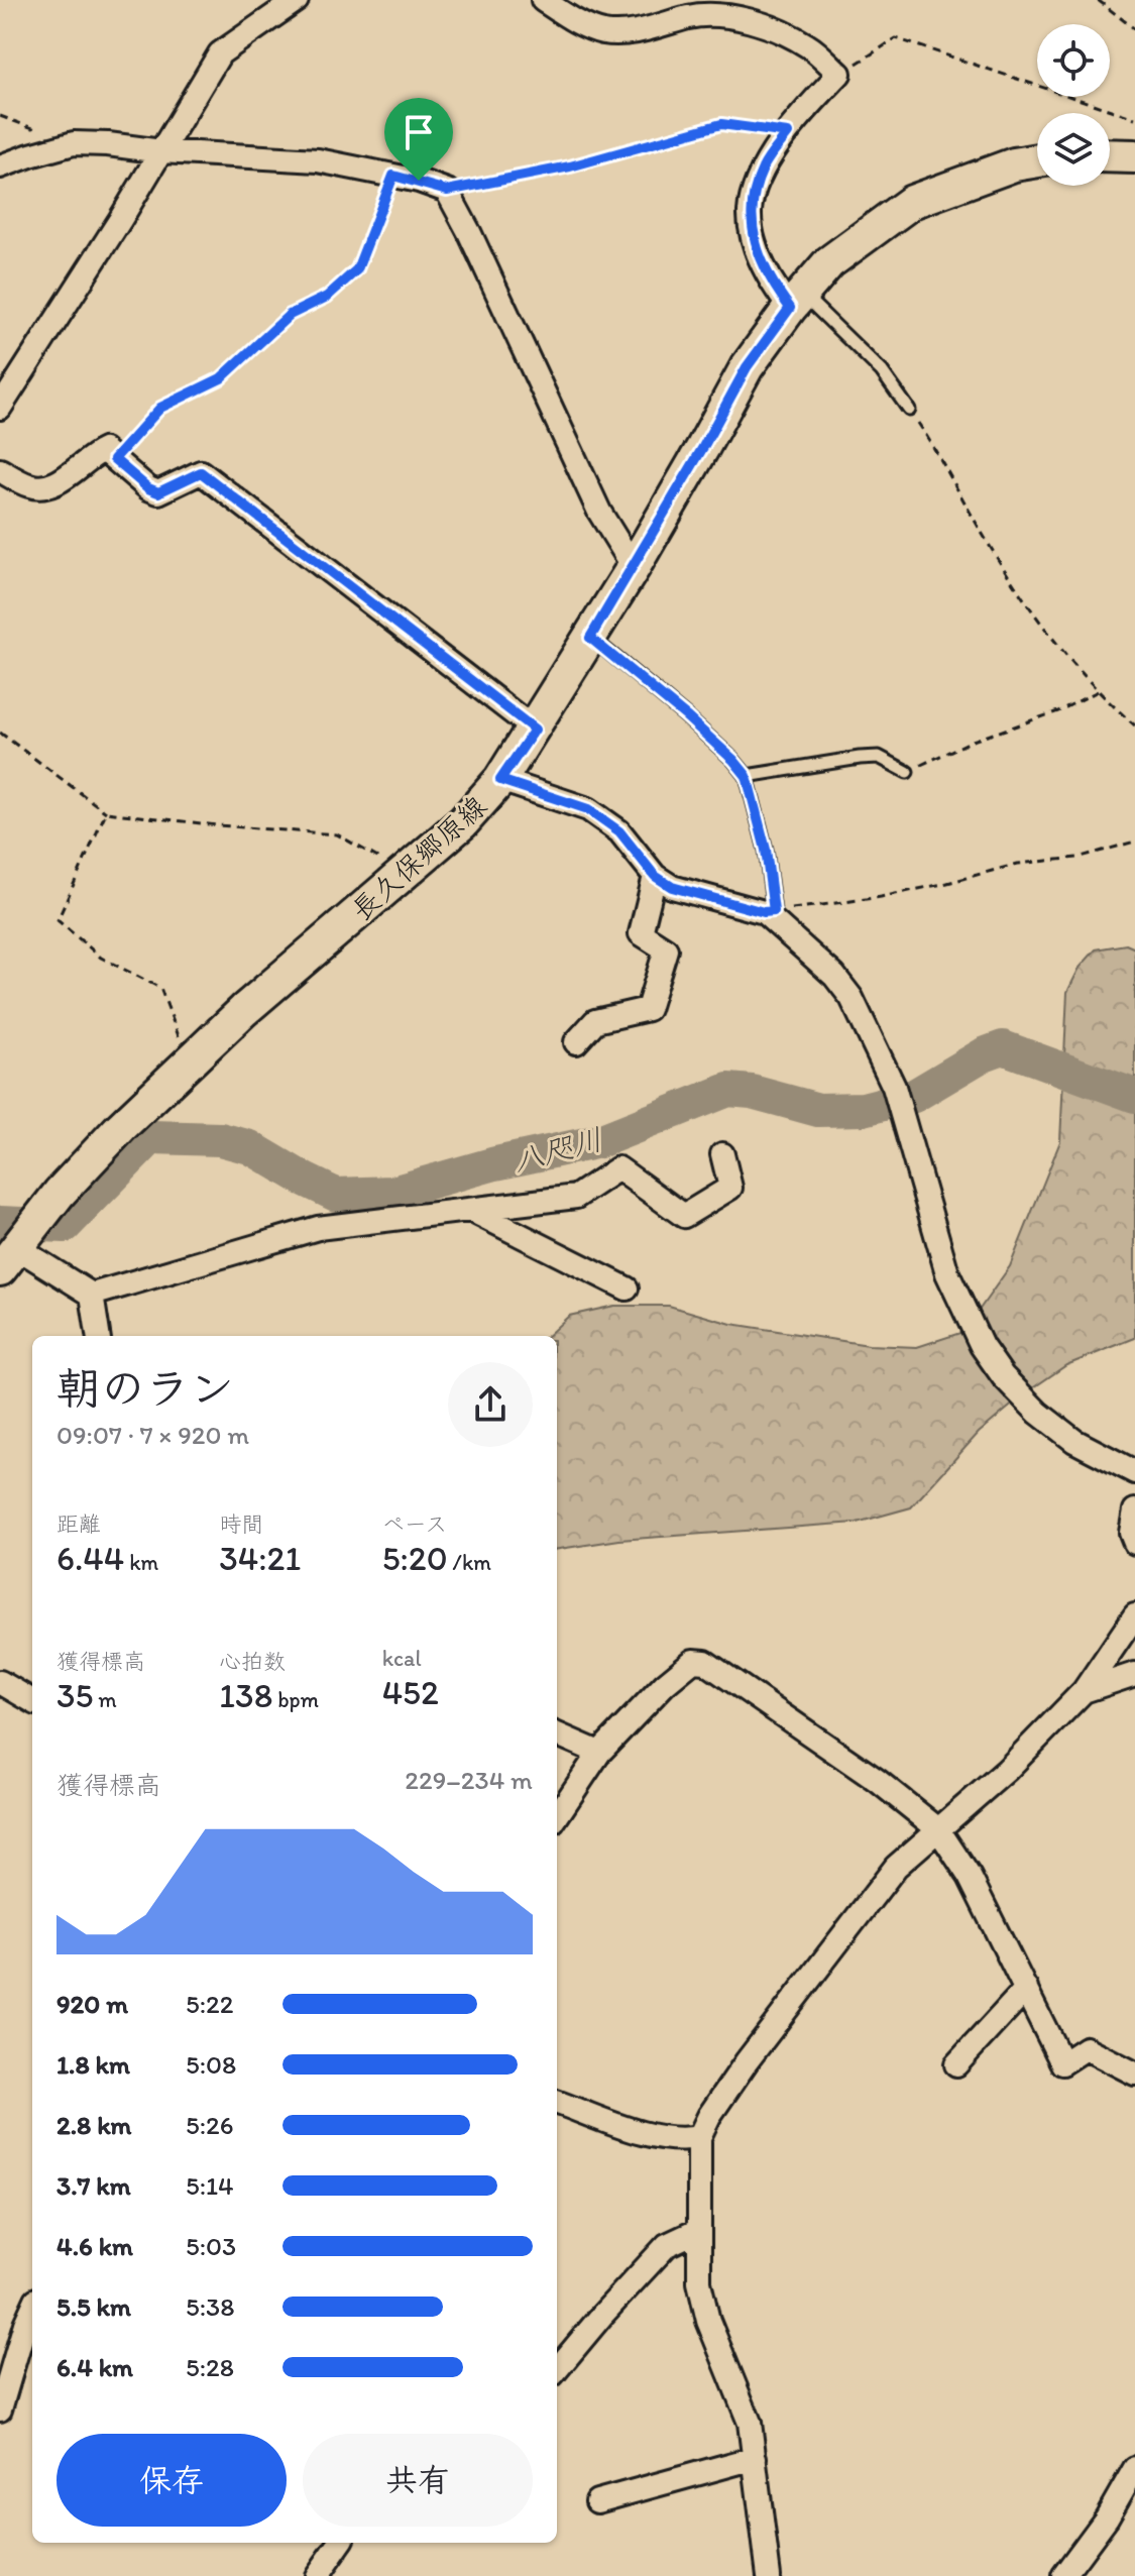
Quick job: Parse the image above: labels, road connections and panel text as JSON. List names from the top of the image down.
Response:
{
  "streets": {
    "main road": ["長久保郷原線"]
  },
  "water": ["八咫川"],
  "page": {
    "heading": ["朝のラン", "09:07 · 7 × 920 m"],
    "stats": [
      ["距離", "6.44 km"],
      ["時間", "34:21"],
      ["ペース", "5:20 /km"],
      ["獲得標高", "35 m"],
      ["心拍数", "138 bpm"],
      ["kcal", "452"]
    ],
    "chart": ["獲得標高", "229–234 m"],
    "list": [
      {
        "name": "920 m",
        "note": "5:22"
      },
      {
        "name": "1.8 km",
        "note": "5:08"
      },
      {
        "name": "2.8 km",
        "note": "5:26"
      },
      {
        "name": "3.7 km",
        "note": "5:14"
      },
      {
        "name": "4.6 km",
        "note": "5:03"
      },
      {
        "name": "5.5 km",
        "note": "5:38"
      },
      {
        "name": "6.4 km",
        "note": "5:28"
      }
    ],
    "buttons": ["保存", "共有"]
  }
}
